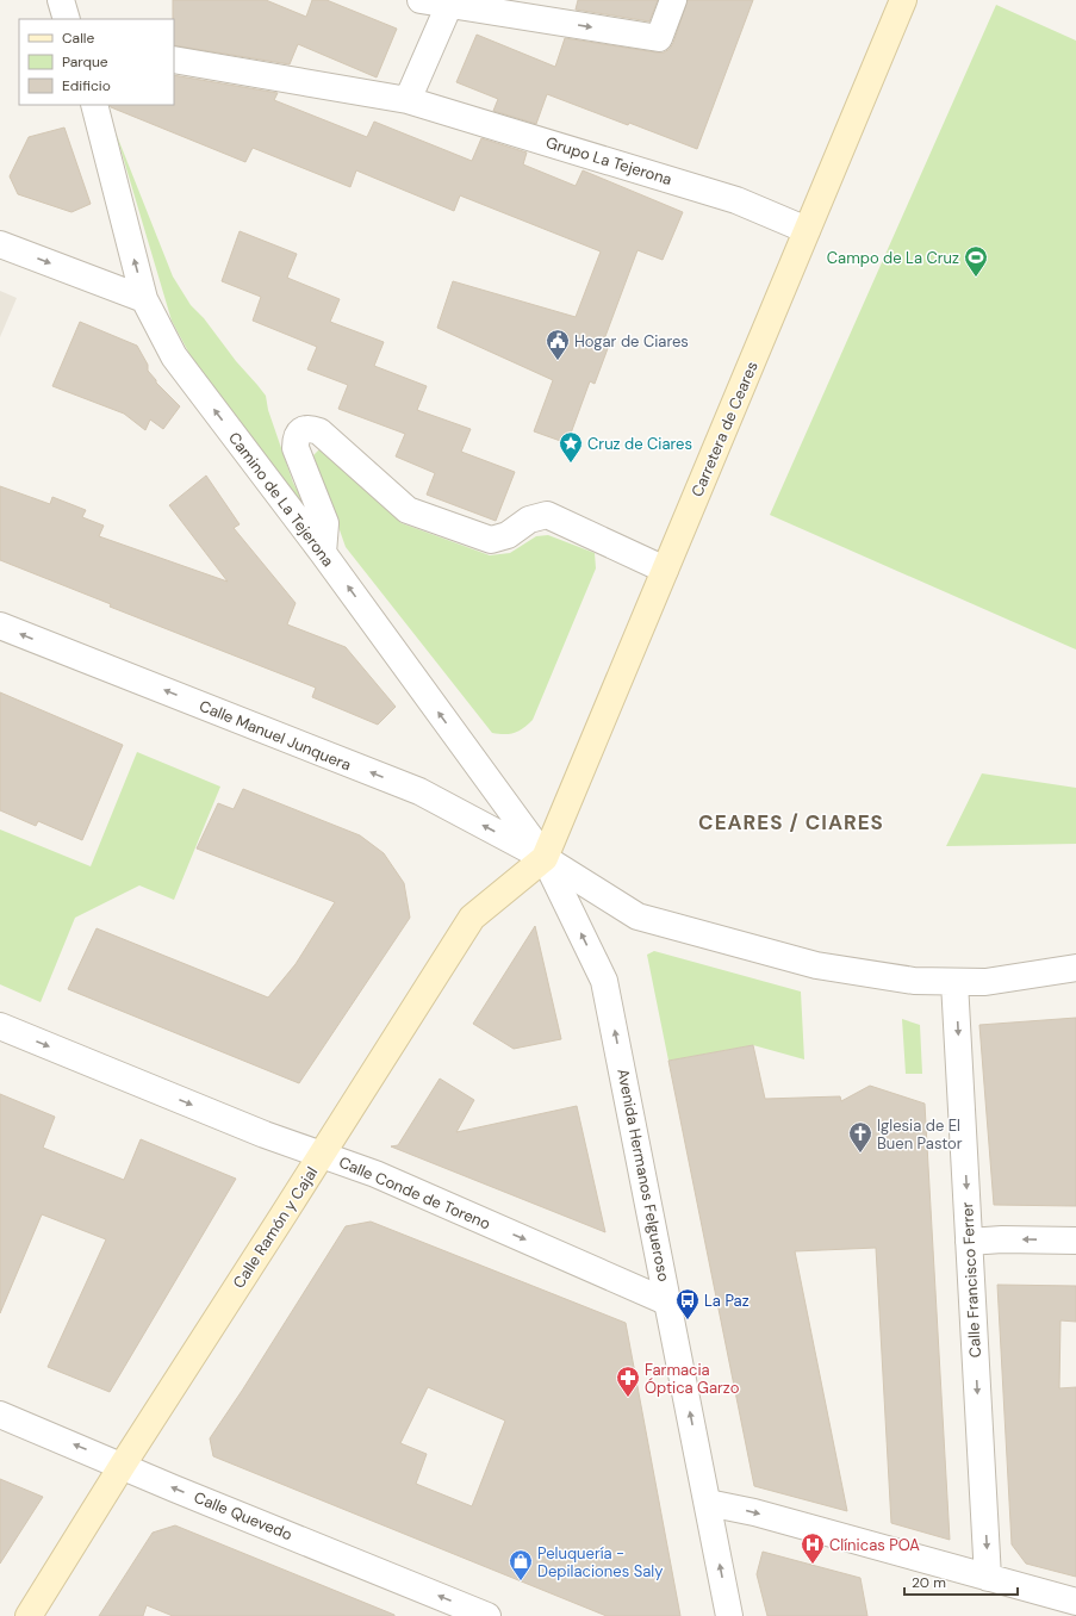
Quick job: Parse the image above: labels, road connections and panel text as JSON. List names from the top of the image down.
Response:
{
  "streets": {
    "main road": ["Carretera de Ceares", "Calle Ramón y Cajal"],
    "street": [
      "Grupo La Tejerona",
      "Camino de La Tejerona",
      "Calle Manuel Junquera",
      "Avenida Hermanos Felgueroso",
      "Calle Conde de Toreno",
      "Calle Francisco Ferrer",
      "Calle Quevedo"
    ]
  },
  "crossings": [
    ["Grupo La Tejerona", "Carretera de Ceares"],
    ["Carretera de Ceares", "Camino de La Tejerona"],
    ["Carretera de Ceares", "Calle Manuel Junquera"],
    ["Carretera de Ceares", "Avenida Hermanos Felgueroso"],
    ["Carretera de Ceares", "Calle Ramón y Cajal"],
    ["Camino de La Tejerona", "Calle Manuel Junquera"],
    ["Camino de La Tejerona", "Avenida Hermanos Felgueroso"],
    ["Camino de La Tejerona", "Calle Ramón y Cajal"],
    ["Calle Manuel Junquera", "Avenida Hermanos Felgueroso"],
    ["Calle Manuel Junquera", "Calle Ramón y Cajal"],
    ["Calle Manuel Junquera", "Calle Francisco Ferrer"],
    ["Avenida Hermanos Felgueroso", "Calle Conde de Toreno"],
    ["Avenida Hermanos Felgueroso", "Calle Ramón y Cajal"],
    ["Calle Conde de Toreno", "Calle Ramón y Cajal"],
    ["Calle Ramón y Cajal", "Calle Quevedo"]
  ],
  "one_way": [
    "Camino de La Tejerona",
    "Calle Manuel Junquera",
    "Avenida Hermanos Felgueroso",
    "Calle Conde de Toreno",
    "Calle Francisco Ferrer",
    "Calle Quevedo"
  ],
  "districts": ["CEARES / CIARES"],
  "places": {
    "sports": ["Campo de La Cruz"],
    "public building": ["Hogar de Ciares"],
    "place": ["Cruz de Ciares"],
    "church": ["Iglesia de El Buen Pastor"],
    "bus stop": ["La Paz"],
    "pharmacy": ["Farmacia Óptica Garzo"],
    "hospital": ["Clínicas POA"],
    "shop": ["Peluquería - Depilaciones Saly"]
  },
  "legend": ["Calle", "Parque", "Edificio"],
  "scale_bar": "20 m"
}
